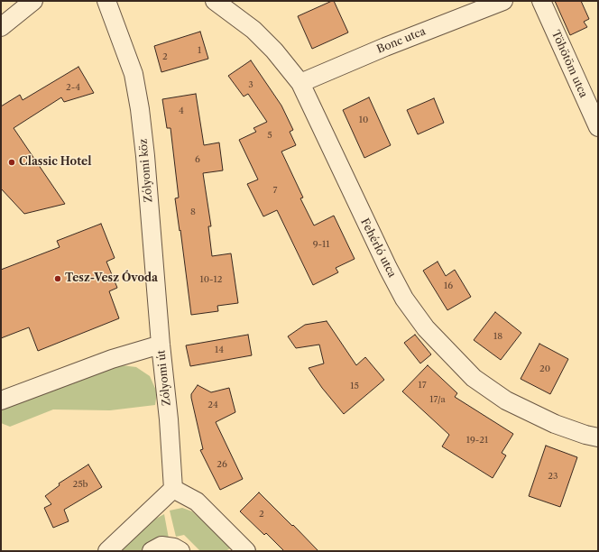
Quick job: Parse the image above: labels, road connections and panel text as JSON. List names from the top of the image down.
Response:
{
  "streets": {
    "street": [
      "Bonc utca",
      "Töhötöm utca",
      "Zólyomi köz",
      "Fehérló utca",
      "Zólyomi út"
    ]
  },
  "crossings": [
    ["Bonc utca", "Fehérló utca"],
    ["Zólyomi köz", "Zólyomi út"]
  ],
  "places": ["Classic Hotel", "Tesz-Vesz Óvoda"],
  "house_numbers": [
    "1",
    "2",
    "3",
    "2-4",
    "4",
    "10",
    "5",
    "6",
    "7",
    "8",
    "9-11",
    "10-12",
    "16",
    "18",
    "14",
    "20",
    "17",
    "15",
    "17/a",
    "24",
    "19-21",
    "26",
    "23",
    "25b",
    "2"
  ]
}
